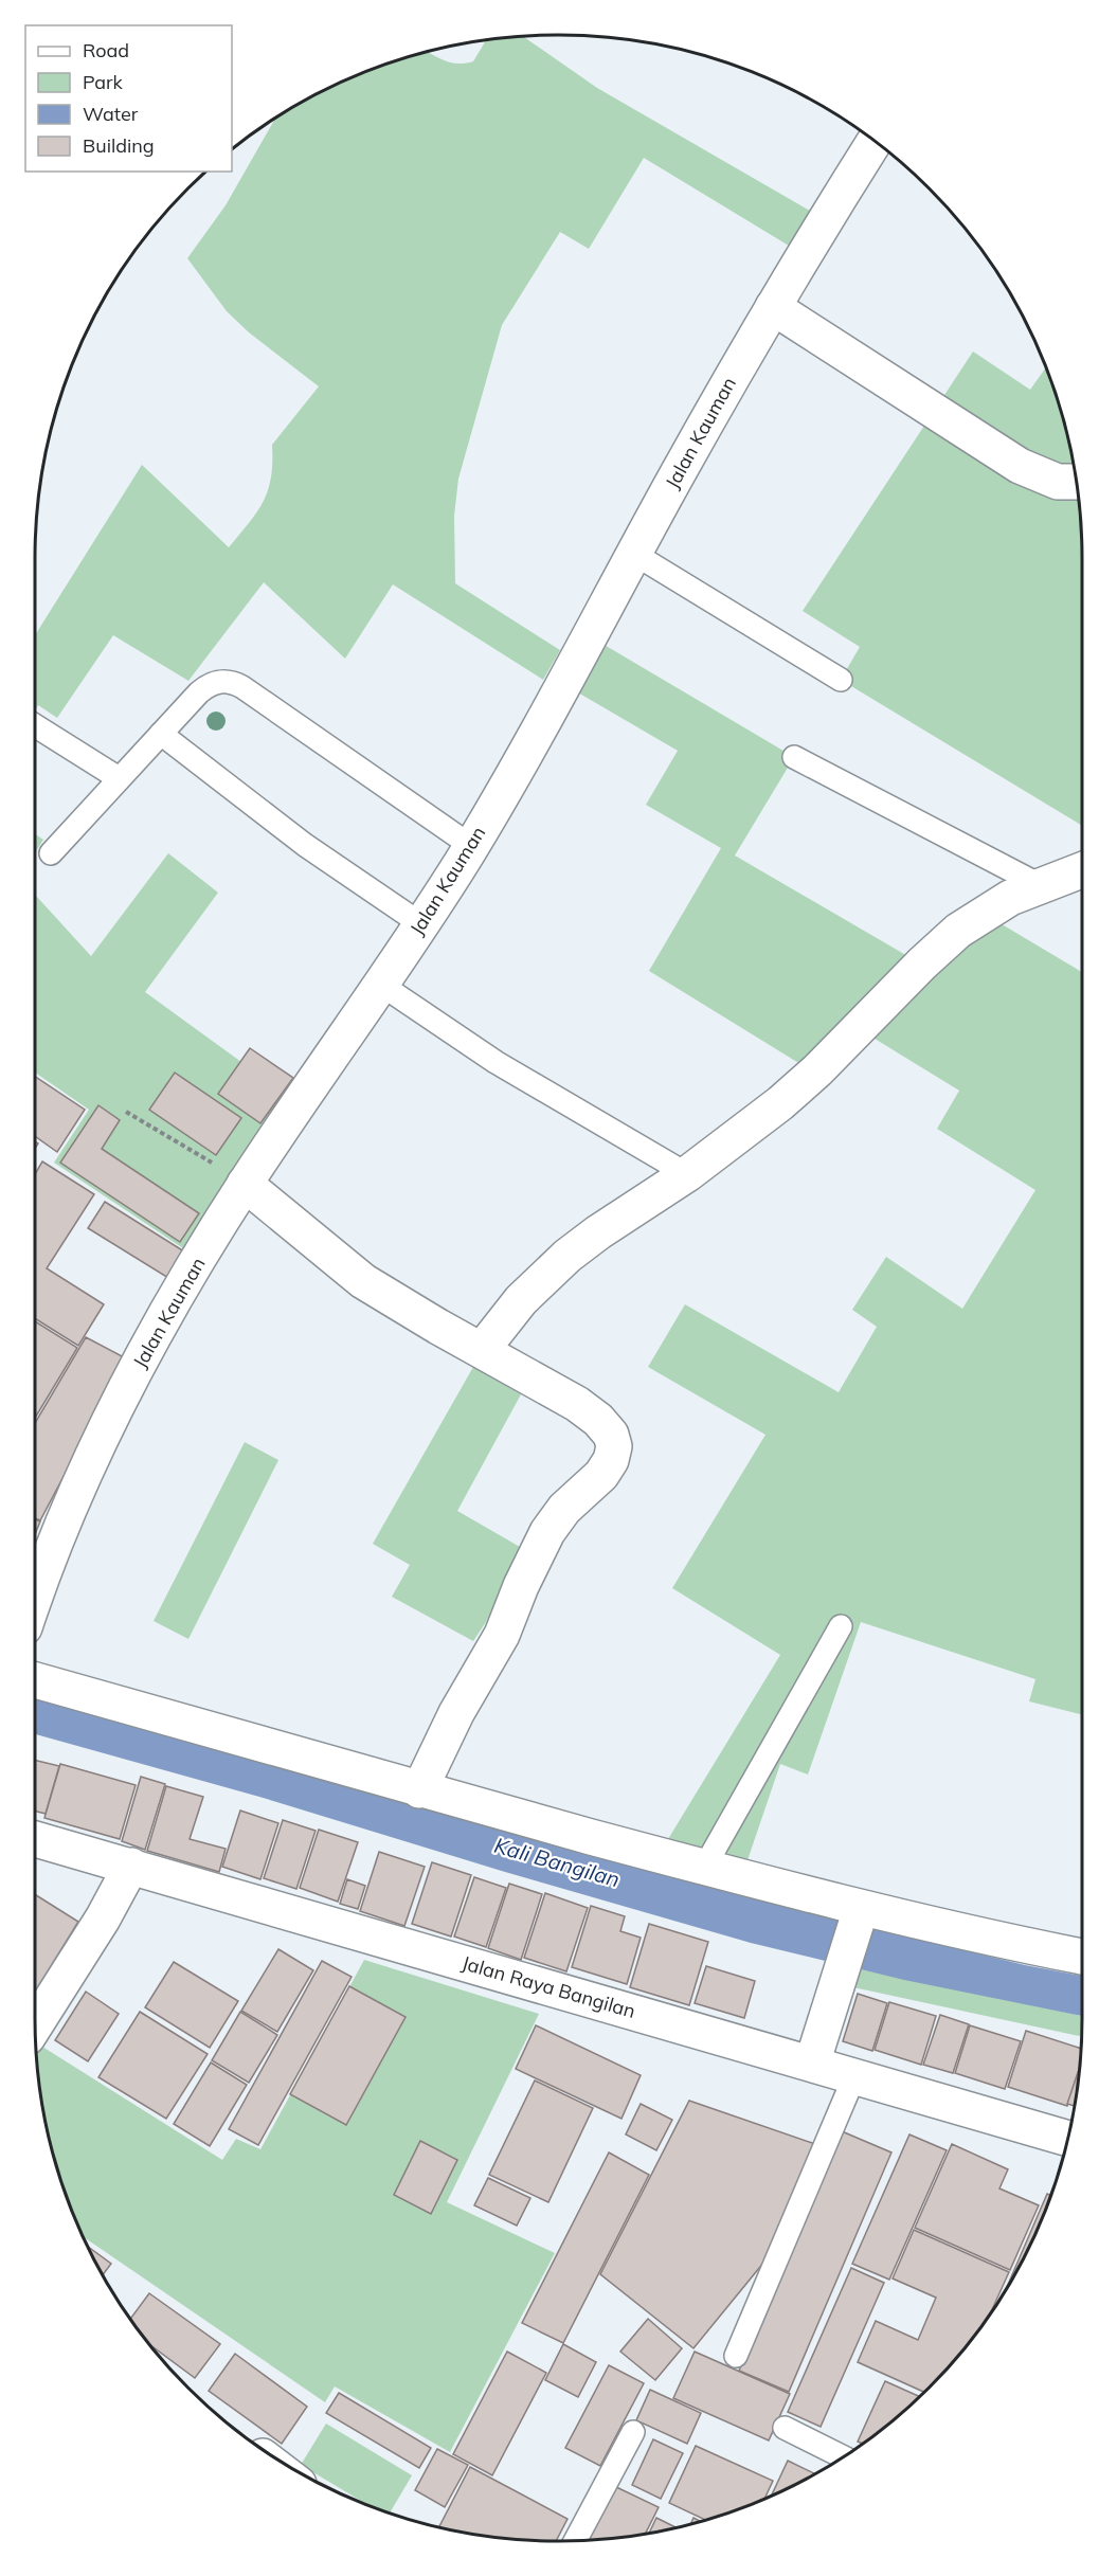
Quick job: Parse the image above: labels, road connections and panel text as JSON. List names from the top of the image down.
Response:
{
  "streets": {
    "street": ["Jalan Kauman", "Jalan Raya Bangilan"]
  },
  "water": ["Kali Bangilan"],
  "legend": [
    "Road",
    "Park",
    "Water",
    "Building"
  ]
}
